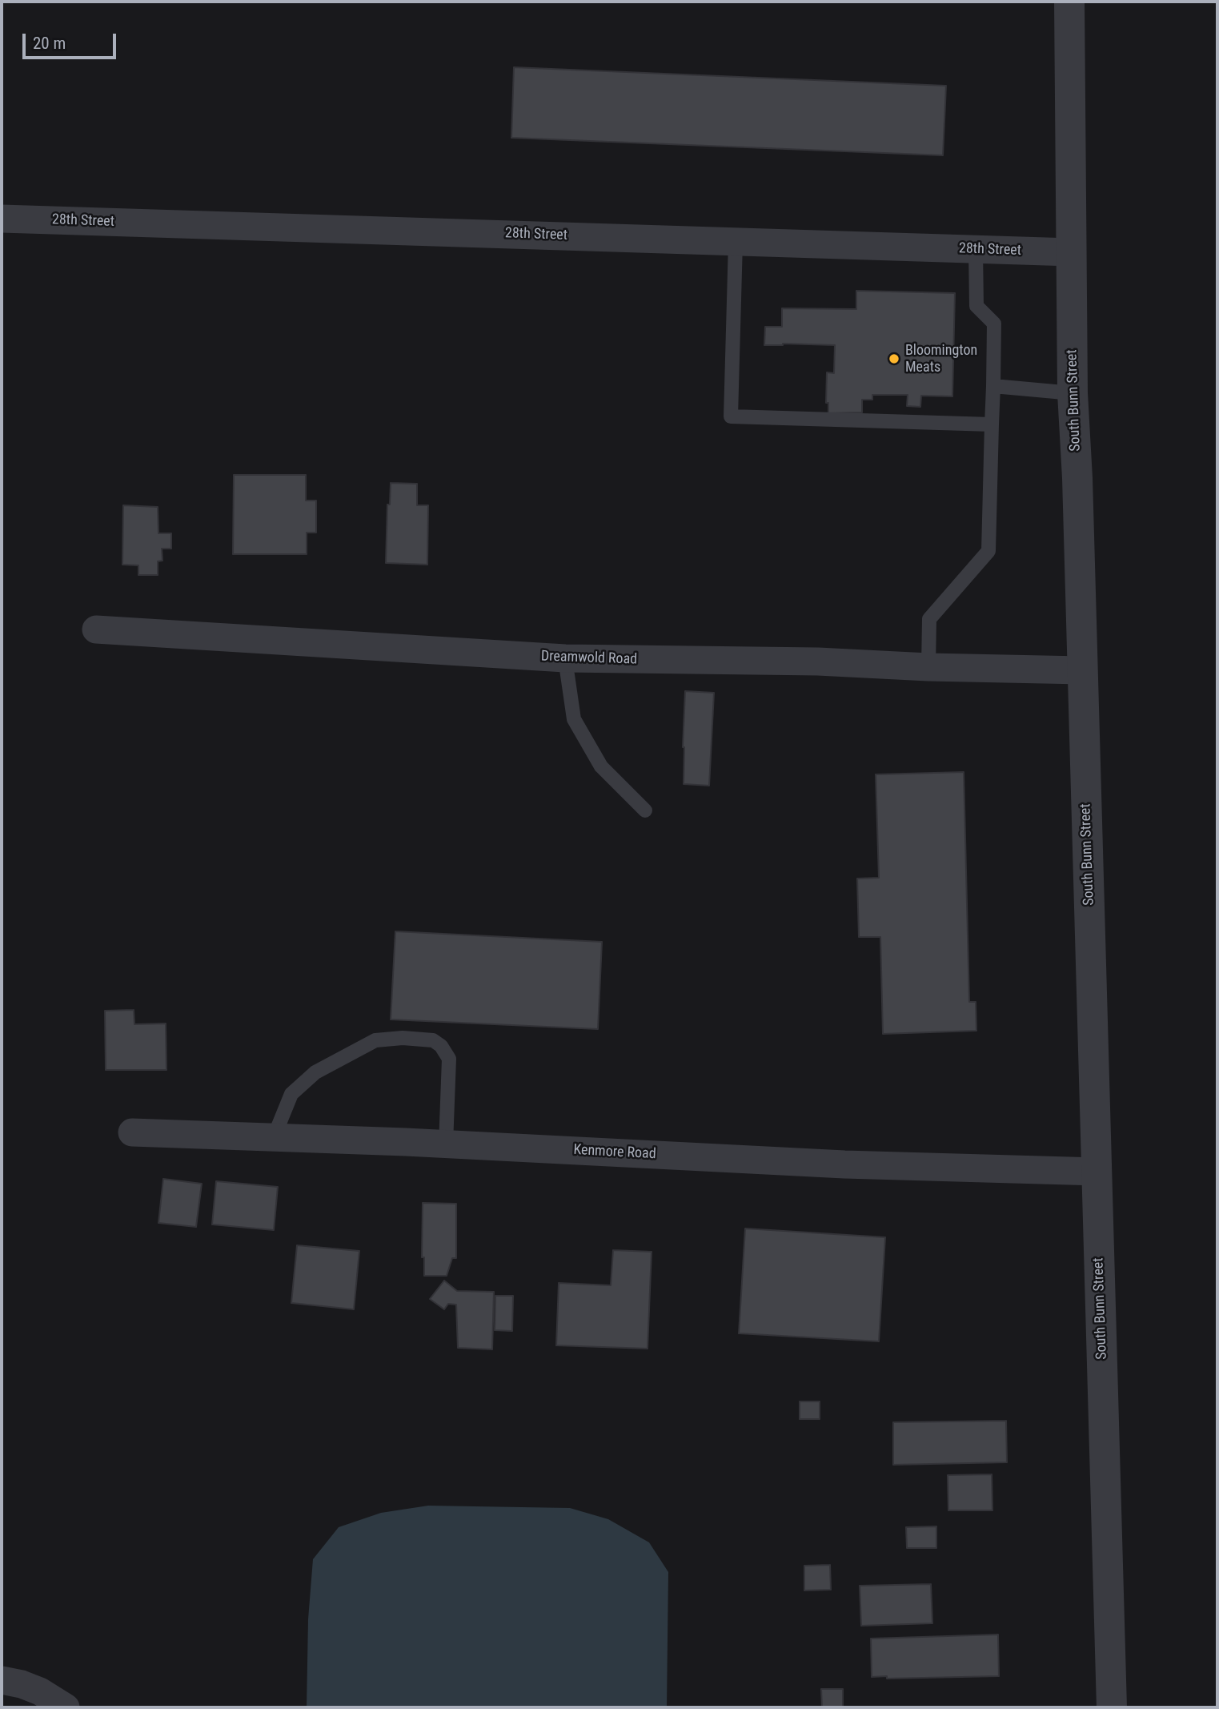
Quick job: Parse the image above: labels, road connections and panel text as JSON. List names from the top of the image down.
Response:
{
  "streets": {
    "street": [
      "28th Street",
      "South Bunn Street",
      "Dreamwold Road",
      "Kenmore Road"
    ]
  },
  "crossings": [
    ["28th Street", "South Bunn Street"],
    ["South Bunn Street", "Dreamwold Road"],
    ["South Bunn Street", "Kenmore Road"]
  ],
  "places": ["Bloomington Meats"],
  "scale_bar": "20 m"
}
